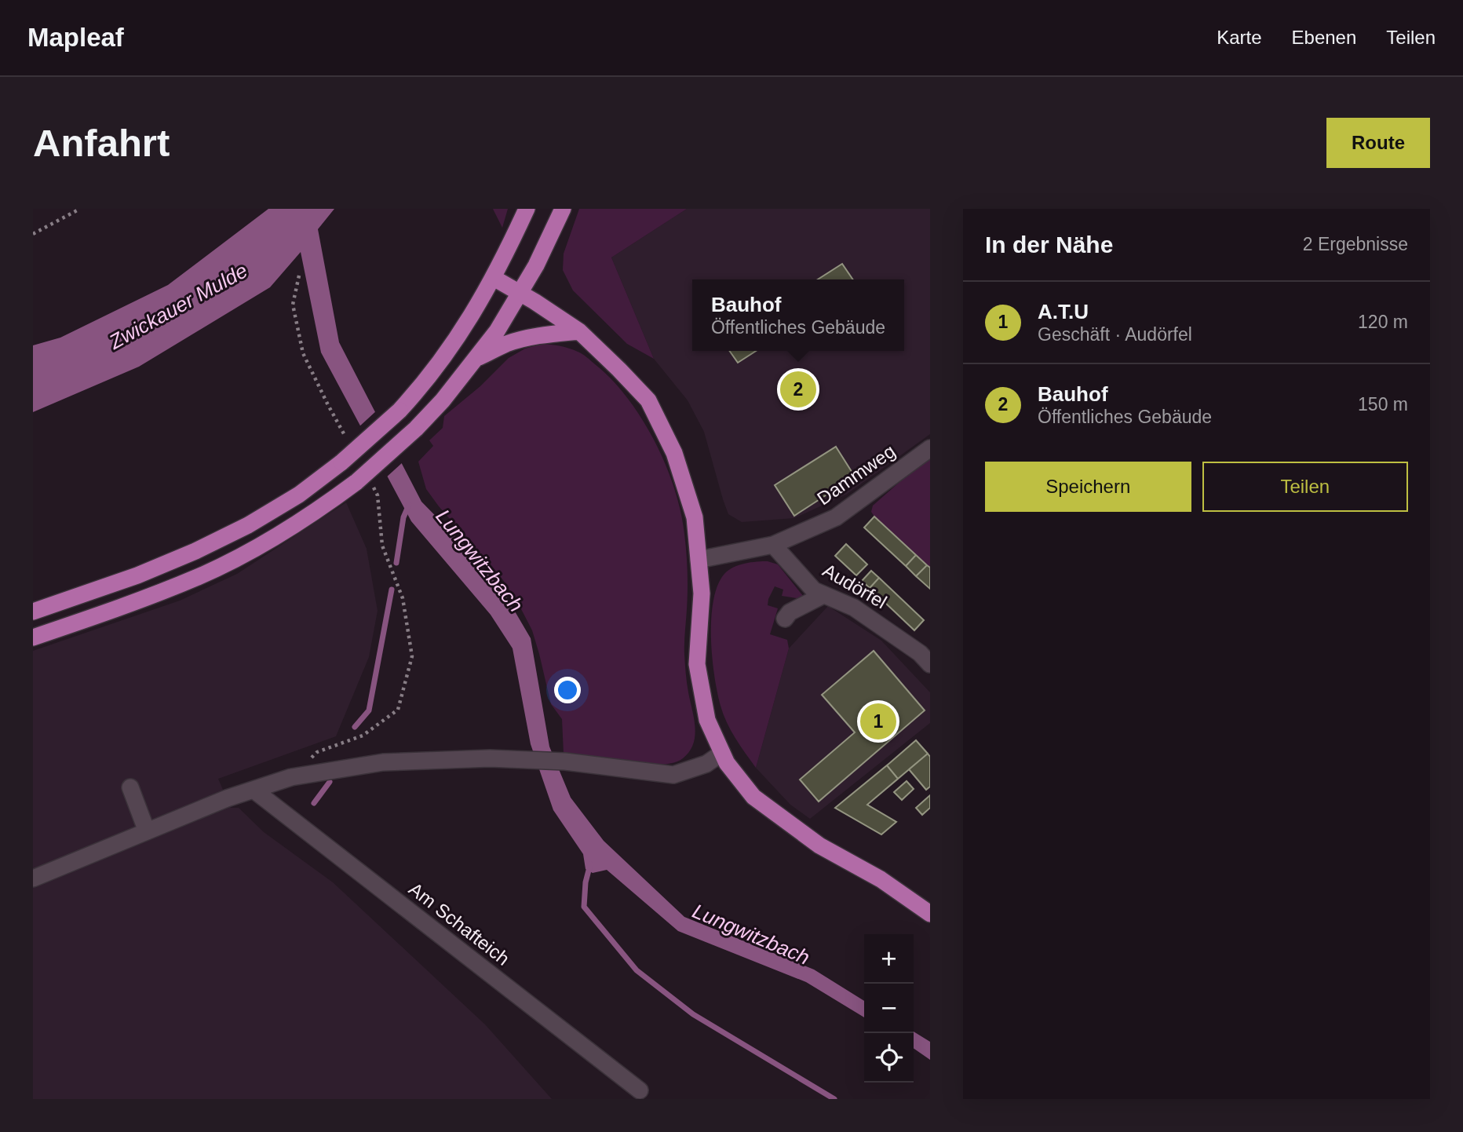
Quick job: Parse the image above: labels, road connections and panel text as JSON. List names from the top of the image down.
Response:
{
  "streets": {
    "street": ["Dammweg", "Audörfel", "Am Schafteich"]
  },
  "crossings": [
    ["Dammweg", "Audörfel"]
  ],
  "water": ["Zwickauer Mulde", "Lungwitzbach"],
  "page": {
    "header": "Mapleaf",
    "nav": ["Karte", "Ebenen", "Teilen"],
    "buttons": [
      "Route",
      ["Speichern", "Teilen"]
    ],
    "title": "Anfahrt",
    "heading": ["In der Nähe", "2 Ergebnisse"],
    "popup": ["Bauhof", "Öffentliches Gebäude"],
    "list": [
      {
        "mark": "1",
        "name": "A.T.U",
        "note": "Geschäft · Audörfel",
        "value": "120 m"
      },
      {
        "mark": "2",
        "name": "Bauhof",
        "note": "Öffentliches Gebäude",
        "value": "150 m"
      }
    ],
    "pins": ["2", "1"],
    "map_buttons": ["+", "−"]
  }
}
